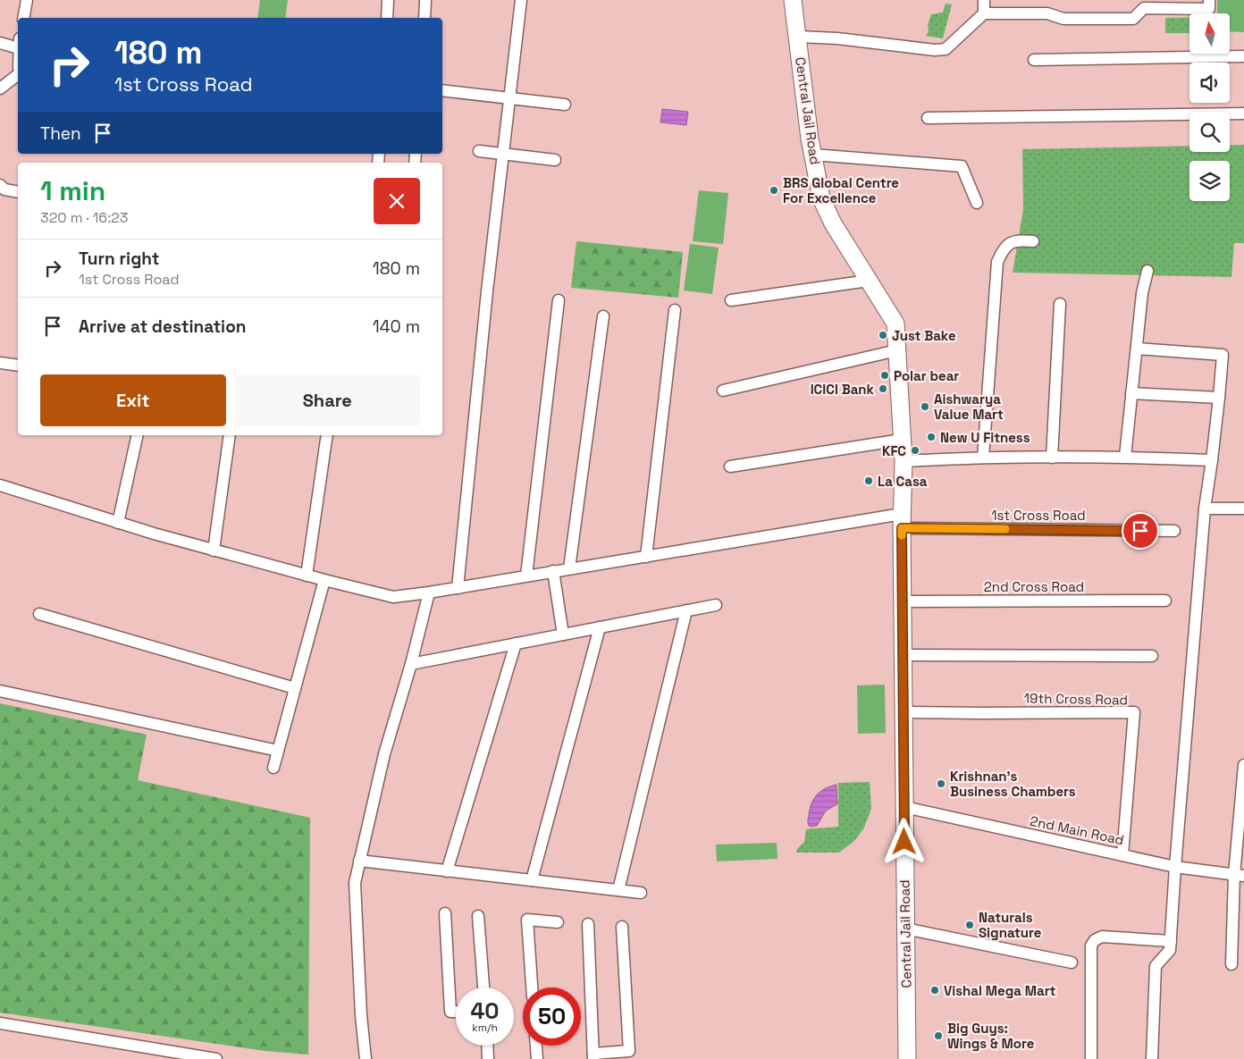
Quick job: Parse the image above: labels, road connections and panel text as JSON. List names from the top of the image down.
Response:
{
  "streets": {
    "main road": ["Central Jail Road"],
    "street": [
      "1st Cross Road",
      "2nd Cross Road",
      "19th Cross Road",
      "2nd Main Road"
    ]
  },
  "crossings": [
    ["Central Jail Road", "1st Cross Road"],
    ["Central Jail Road", "2nd Cross Road"],
    ["Central Jail Road", "19th Cross Road"],
    ["Central Jail Road", "2nd Main Road"],
    ["19th Cross Road", "2nd Main Road"]
  ],
  "places": [
    "BRS Global Centre For Excellence",
    "Just Bake",
    "Polar bear",
    "ICICI Bank",
    "Aishwarya Value Mart",
    "New U Fitness",
    "KFC",
    "La Casa",
    "Krishnan's Business Chambers",
    "Naturals Signature",
    "Vishal Mega Mart",
    "Big Guys: Wings & More"
  ],
  "north": "top",
  "page": {
    "turn": ["180 m", "1st Cross Road"],
    "then": "Then",
    "heading": ["1 min", "320 m · 16:23"],
    "list": [
      {
        "name": "Turn right",
        "note": "1st Cross Road",
        "value": "180 m"
      },
      {
        "name": "Arrive at destination",
        "value": "140 m"
      }
    ],
    "buttons": ["Exit", "Share"],
    "speed": "40 km/h",
    "limit": "50"
  }
}
